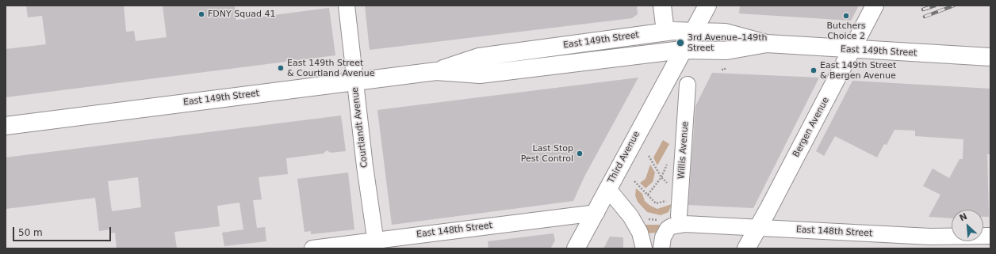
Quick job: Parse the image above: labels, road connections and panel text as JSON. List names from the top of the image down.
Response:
{
  "streets": {
    "main road": ["East 149th Street", "Bergen Avenue", "Third Avenue"],
    "street": ["Courtlandt Avenue", "Willis Avenue", "East 148th Street"]
  },
  "crossings": [
    ["East 149th Street", "Courtlandt Avenue"],
    ["East 149th Street", "Bergen Avenue"],
    ["East 149th Street", "Third Avenue"],
    ["Courtlandt Avenue", "East 148th Street"],
    ["Bergen Avenue", "East 148th Street"],
    ["Willis Avenue", "East 148th Street"],
    ["Third Avenue", "East 148th Street"]
  ],
  "places": [
    "FDNY Squad 41",
    "Butchers Choice 2",
    "3rd Avenue–149th Street",
    "East 149th Street & Courtland Avenue",
    "East 149th Street & Bergen Avenue",
    "Last Stop Pest Control"
  ],
  "scale_bar": "50 m",
  "north": "top left"
}
